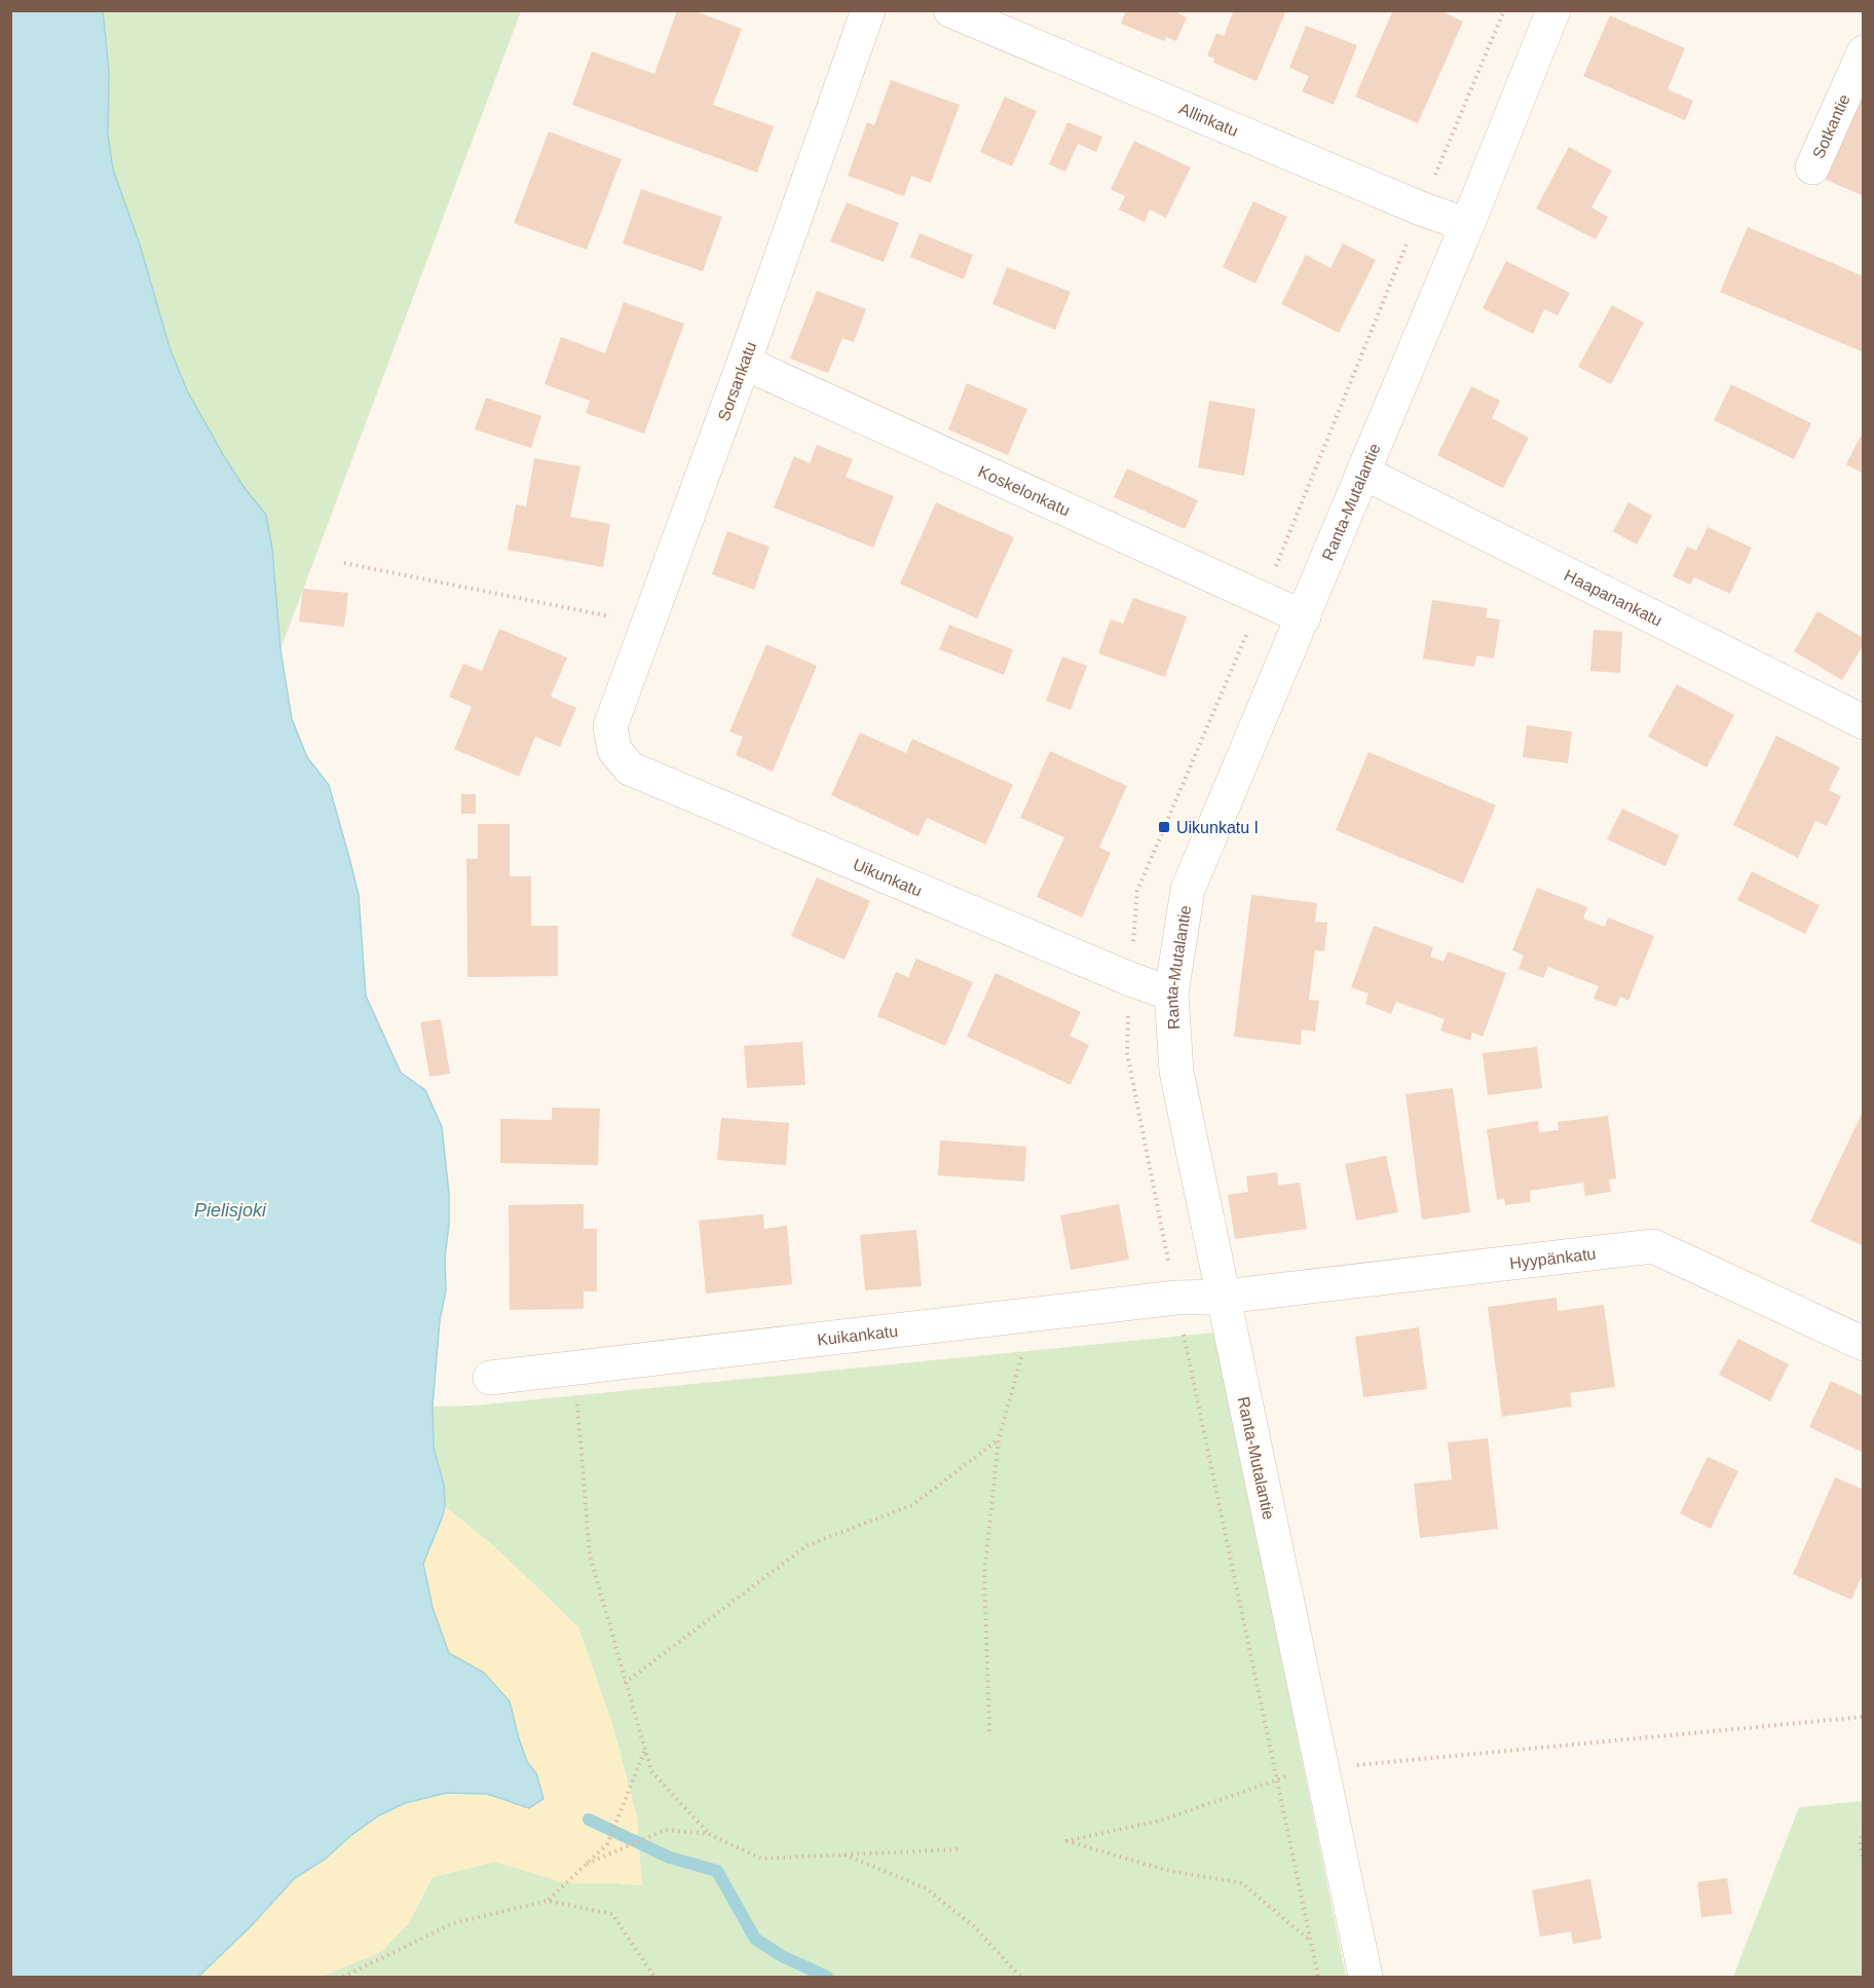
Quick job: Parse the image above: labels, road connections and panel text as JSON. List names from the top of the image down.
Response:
{
  "streets": {
    "street": [
      "Allinkatu",
      "Sotkantie",
      "Sorsankatu",
      "Koskelonkatu",
      "Ranta-Mutalantie",
      "Haapanankatu",
      "Uikunkatu",
      "Hyypänkatu",
      "Kuikankatu"
    ]
  },
  "crossings": [
    ["Allinkatu", "Ranta-Mutalantie"],
    ["Sorsankatu", "Koskelonkatu"],
    ["Sorsankatu", "Uikunkatu"],
    ["Koskelonkatu", "Ranta-Mutalantie"],
    ["Ranta-Mutalantie", "Haapanankatu"],
    ["Ranta-Mutalantie", "Uikunkatu"],
    ["Ranta-Mutalantie", "Hyypänkatu"],
    ["Ranta-Mutalantie", "Kuikankatu"],
    ["Hyypänkatu", "Kuikankatu"]
  ],
  "water": ["Pielisjoki"],
  "places": {
    "transit": ["Uikunkatu I"]
  }
}
